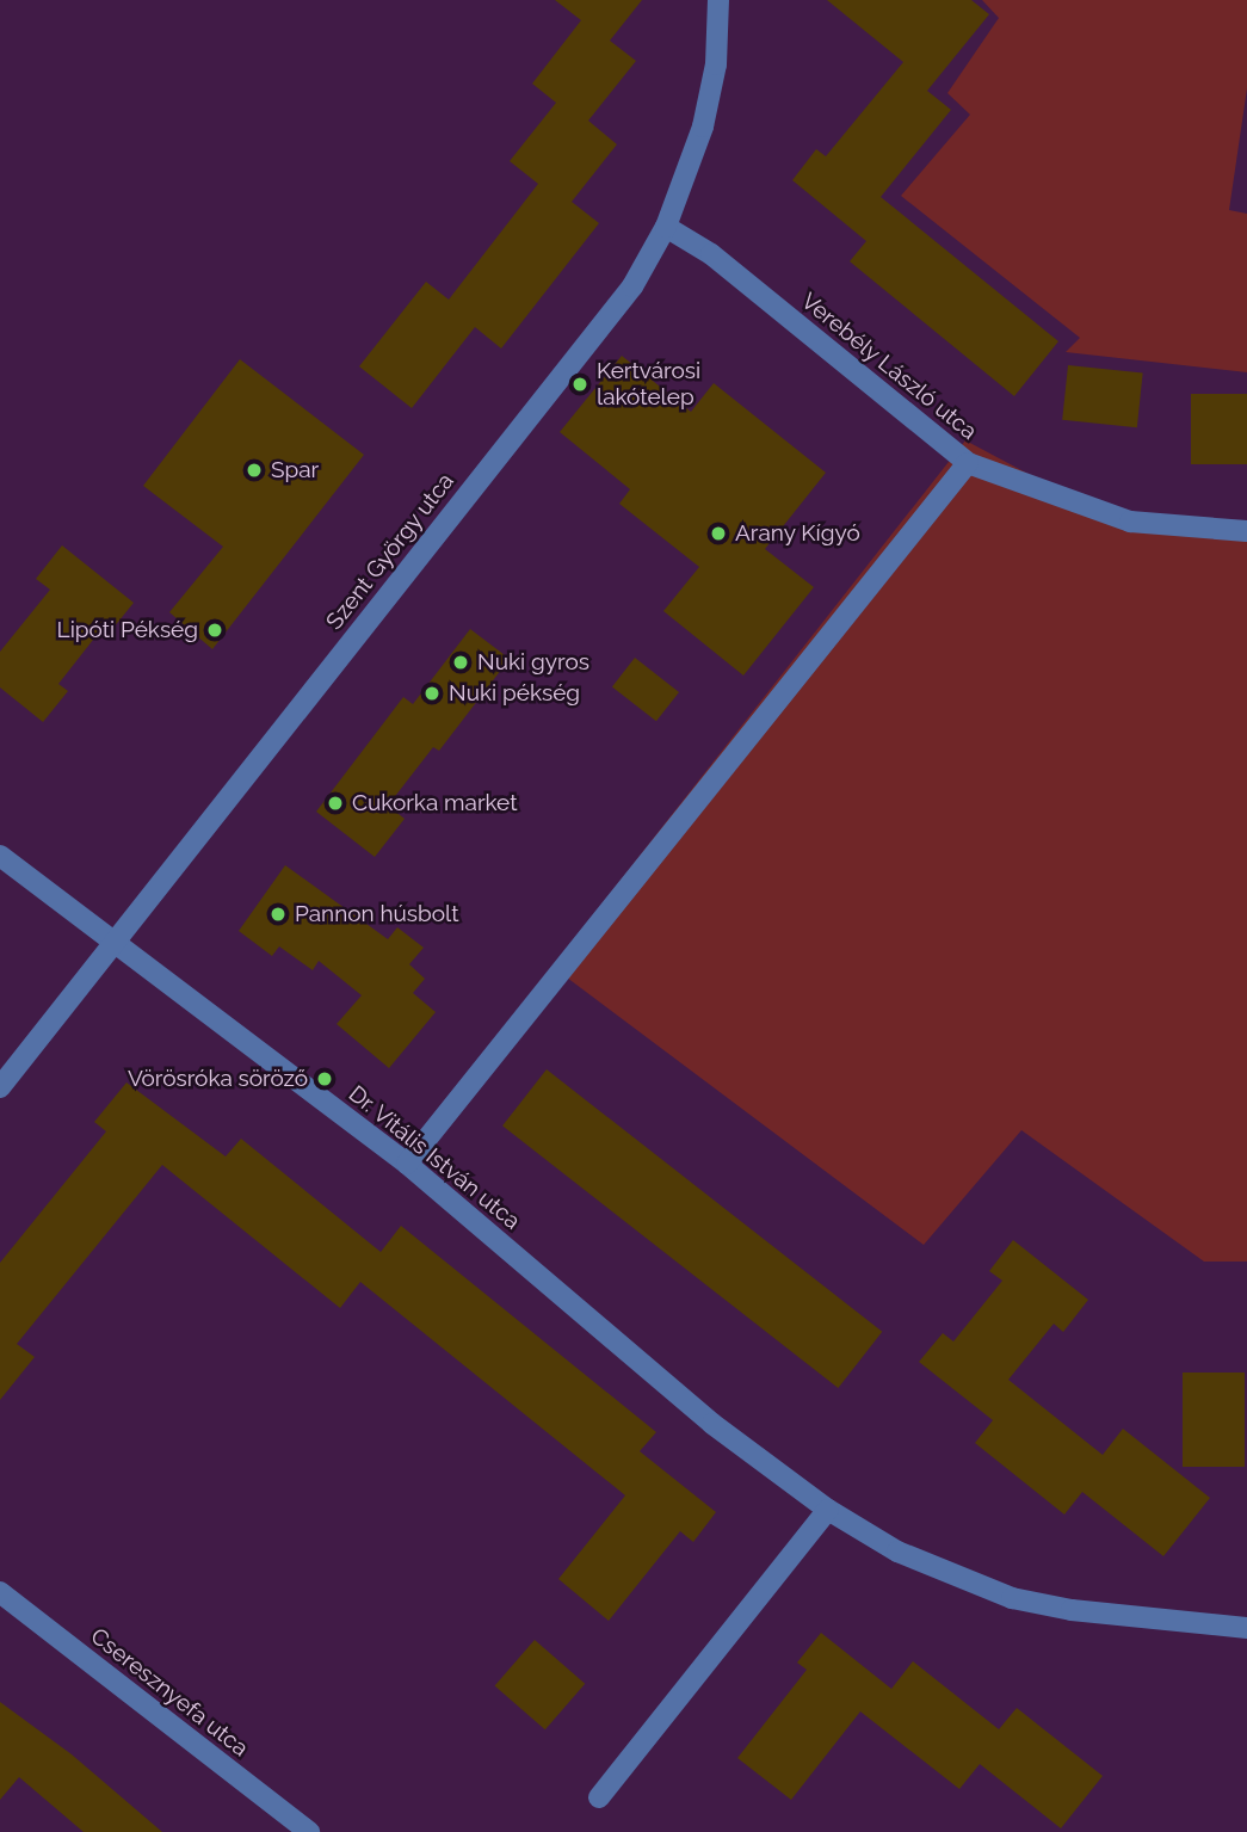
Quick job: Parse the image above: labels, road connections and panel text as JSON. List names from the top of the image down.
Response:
{
  "streets": {
    "street": [
      "Verebély László utca",
      "Szent György utca",
      "Dr. Vitális István utca",
      "Cseresznyefa utca"
    ]
  },
  "crossings": [
    ["Verebély László utca", "Szent György utca"],
    ["Szent György utca", "Dr. Vitális István utca"]
  ],
  "places": [
    "Kertvárosi lakótelep",
    "Spar",
    "Arany Kígyó",
    "Lipóti Pékség",
    "Nuki gyros",
    "Nuki pékség",
    "Cukorka market",
    "Pannon húsbolt",
    "Vörösróka söröző"
  ]
}
